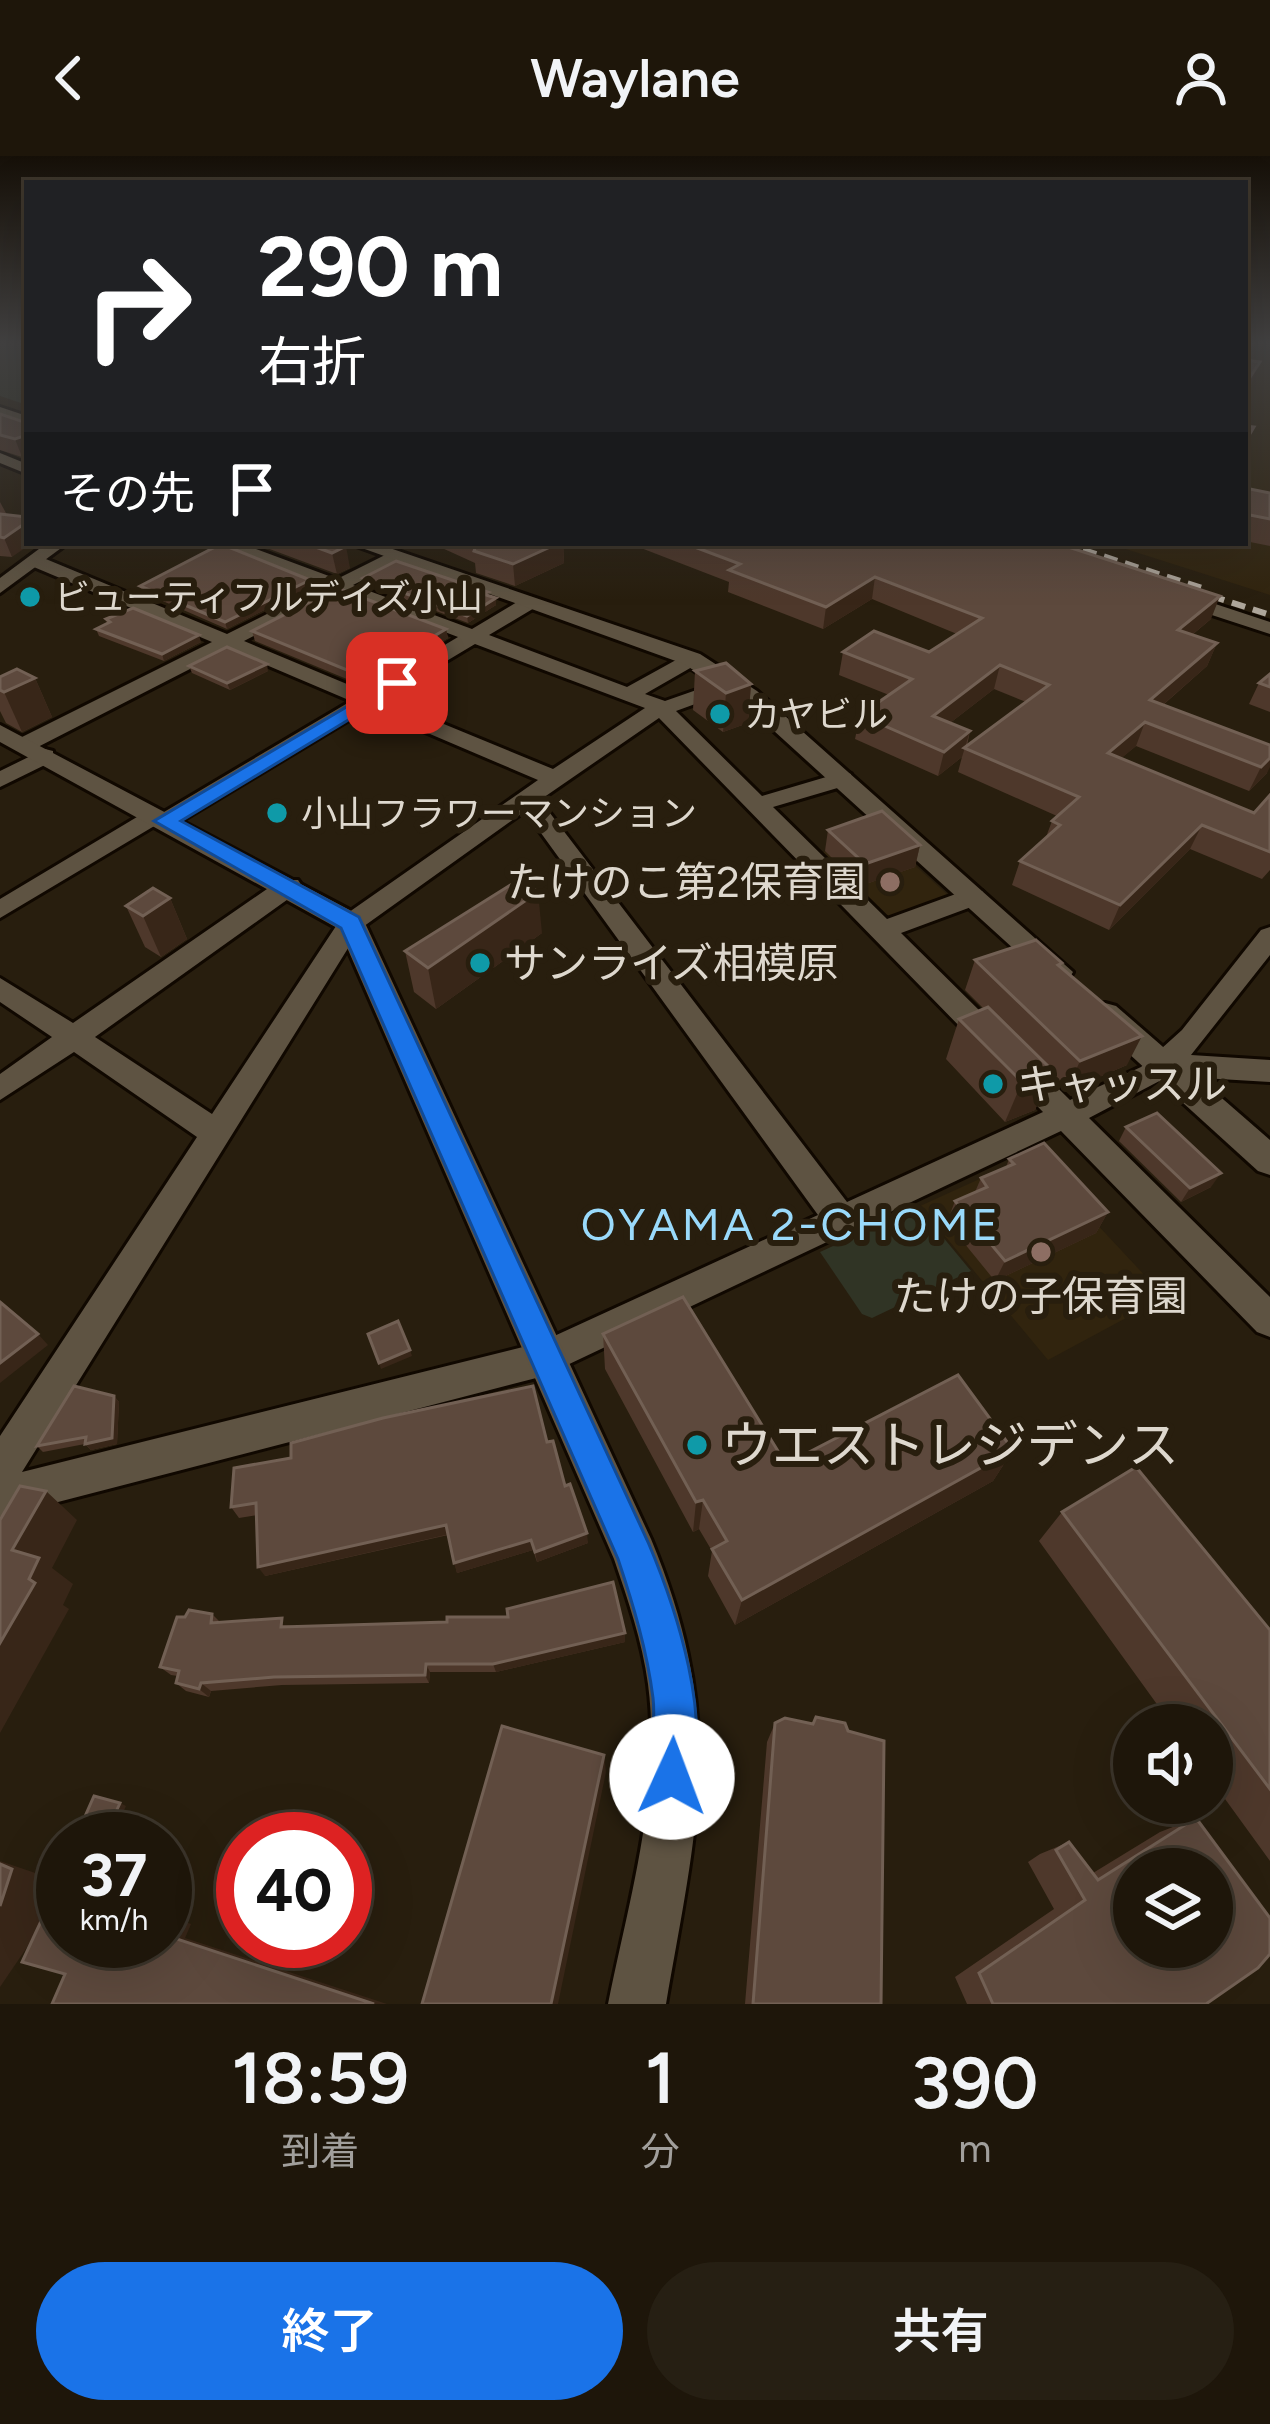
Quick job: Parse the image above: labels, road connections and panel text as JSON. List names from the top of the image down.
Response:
{
  "districts": ["OYAMA 2-CHOME"],
  "places": [
    "ビューティフルデイズ小山",
    "カヤビル",
    "小山フラワーマンション",
    "たけのこ第2保育園",
    "サンライズ相模原",
    "キャッスル",
    "たけの子保育園",
    "ウエストレジデンス"
  ],
  "page": {
    "header": "Waylane",
    "turn": ["290 m", "右折"],
    "then": "その先",
    "speed": "37 km/h",
    "limit": "40",
    "eta": [
      "18:59",
      "到着",
      "1",
      "分",
      "390",
      "m"
    ],
    "buttons": ["終了", "共有"]
  }
}
